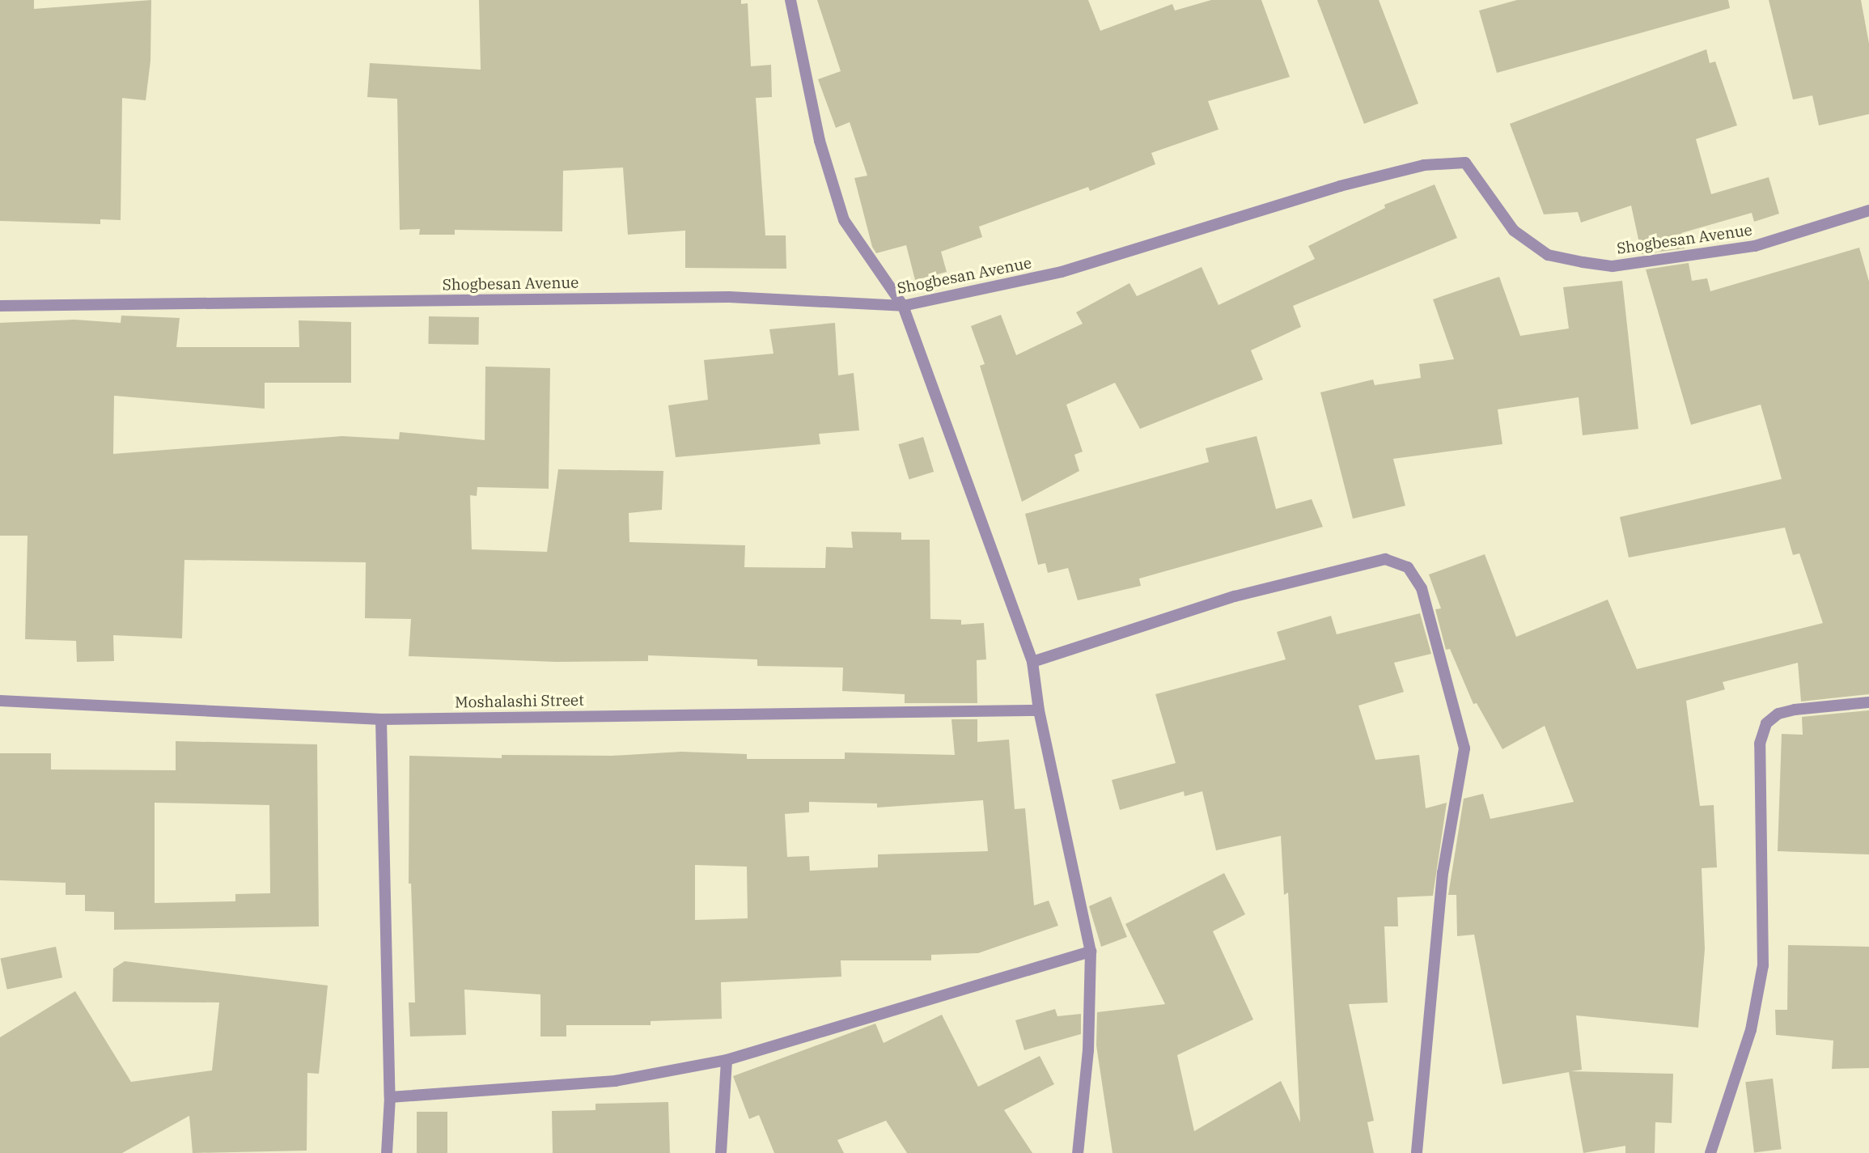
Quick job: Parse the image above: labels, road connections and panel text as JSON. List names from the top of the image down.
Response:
{
  "streets": {
    "street": ["Shogbesan Avenue", "Moshalashi Street"]
  }
}
